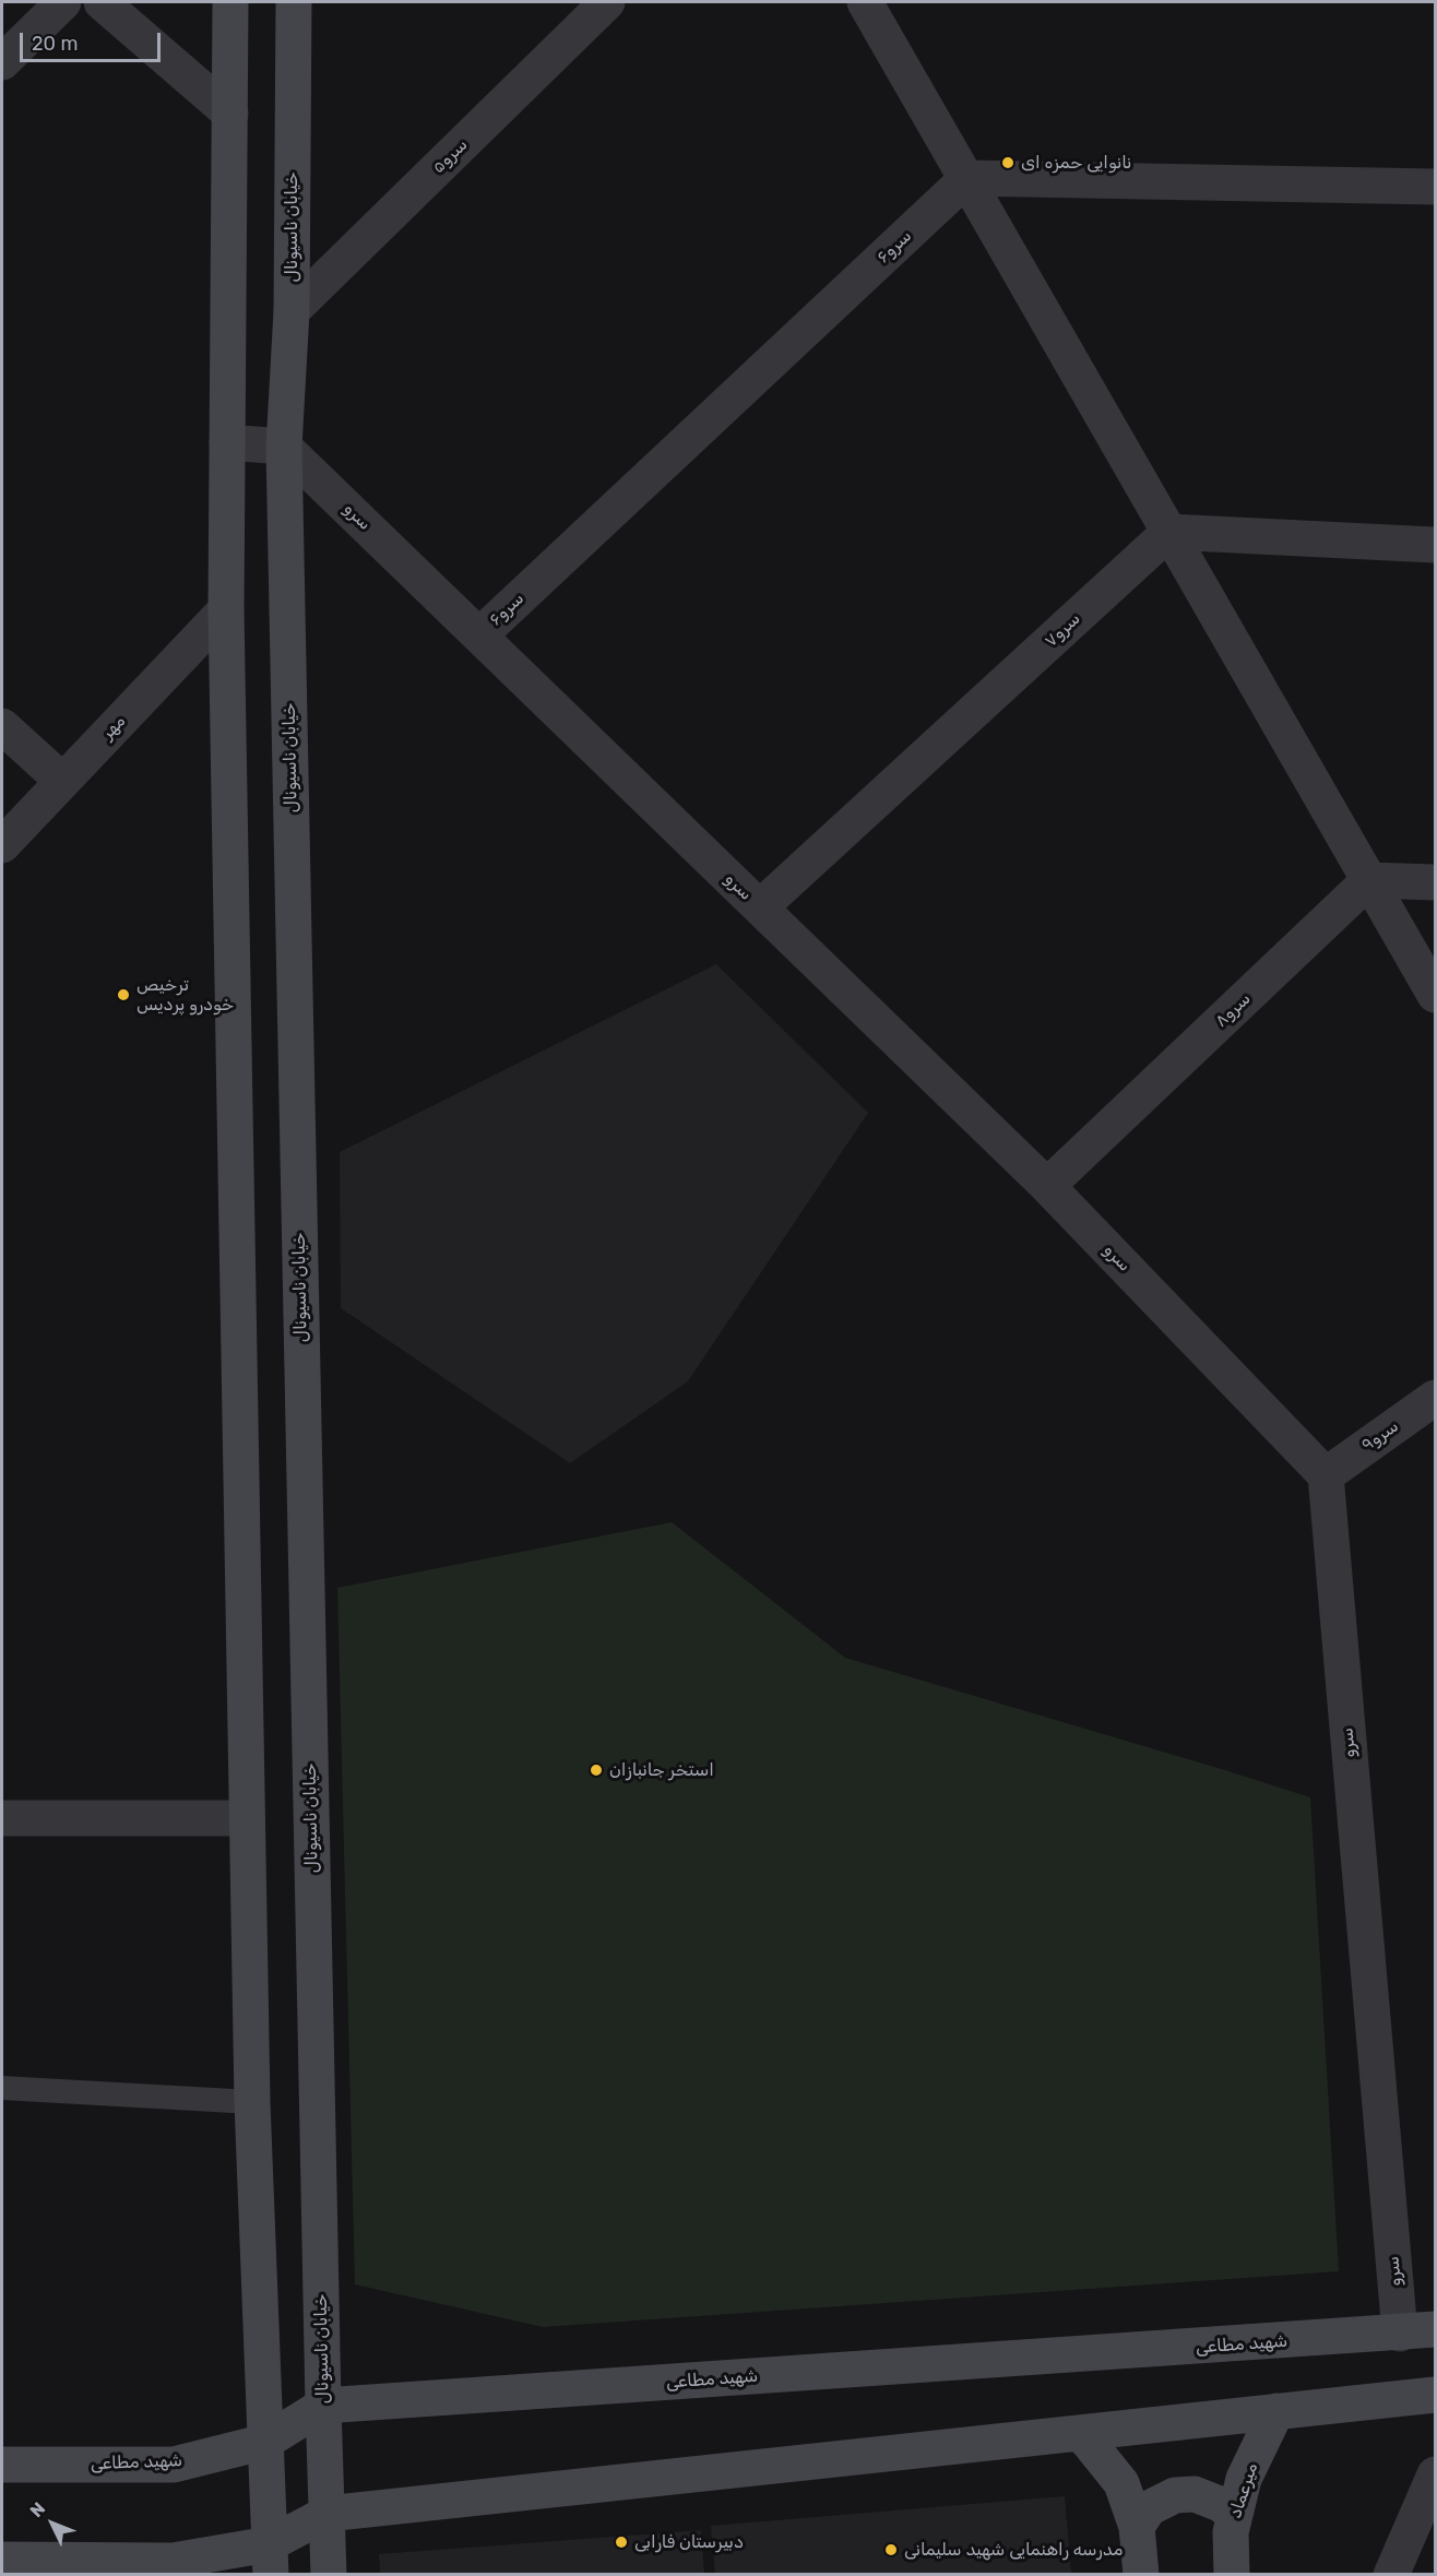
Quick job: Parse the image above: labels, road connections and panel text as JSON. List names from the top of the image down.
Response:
{
  "streets": {
    "street": [
      "سرو۵",
      "خیابان ناسیونال",
      "سرو۶",
      "سرو",
      "سرو۷",
      "مهر",
      "سرو۸",
      "سرو۹",
      "شهید مطاعی",
      "میرعماد"
    ]
  },
  "crossings": [
    ["سرو۵", "خیابان ناسیونال"],
    ["خیابان ناسیونال", "سرو"],
    ["خیابان ناسیونال", "شهید مطاعی"],
    ["سرو۶", "سرو"],
    ["سرو", "سرو۷"],
    ["سرو", "سرو۸"],
    ["سرو", "سرو۹"],
    ["سرو", "شهید مطاعی"]
  ],
  "places": [
    "نانوایی حمزه ای",
    "ترخیص خودرو پردیس",
    "استخر جانبازان",
    "دبیرستان فارابی",
    "مدرسه راهنمایی شهید سلیمانی"
  ],
  "scale_bar": "20 m",
  "north": "top left"
}
